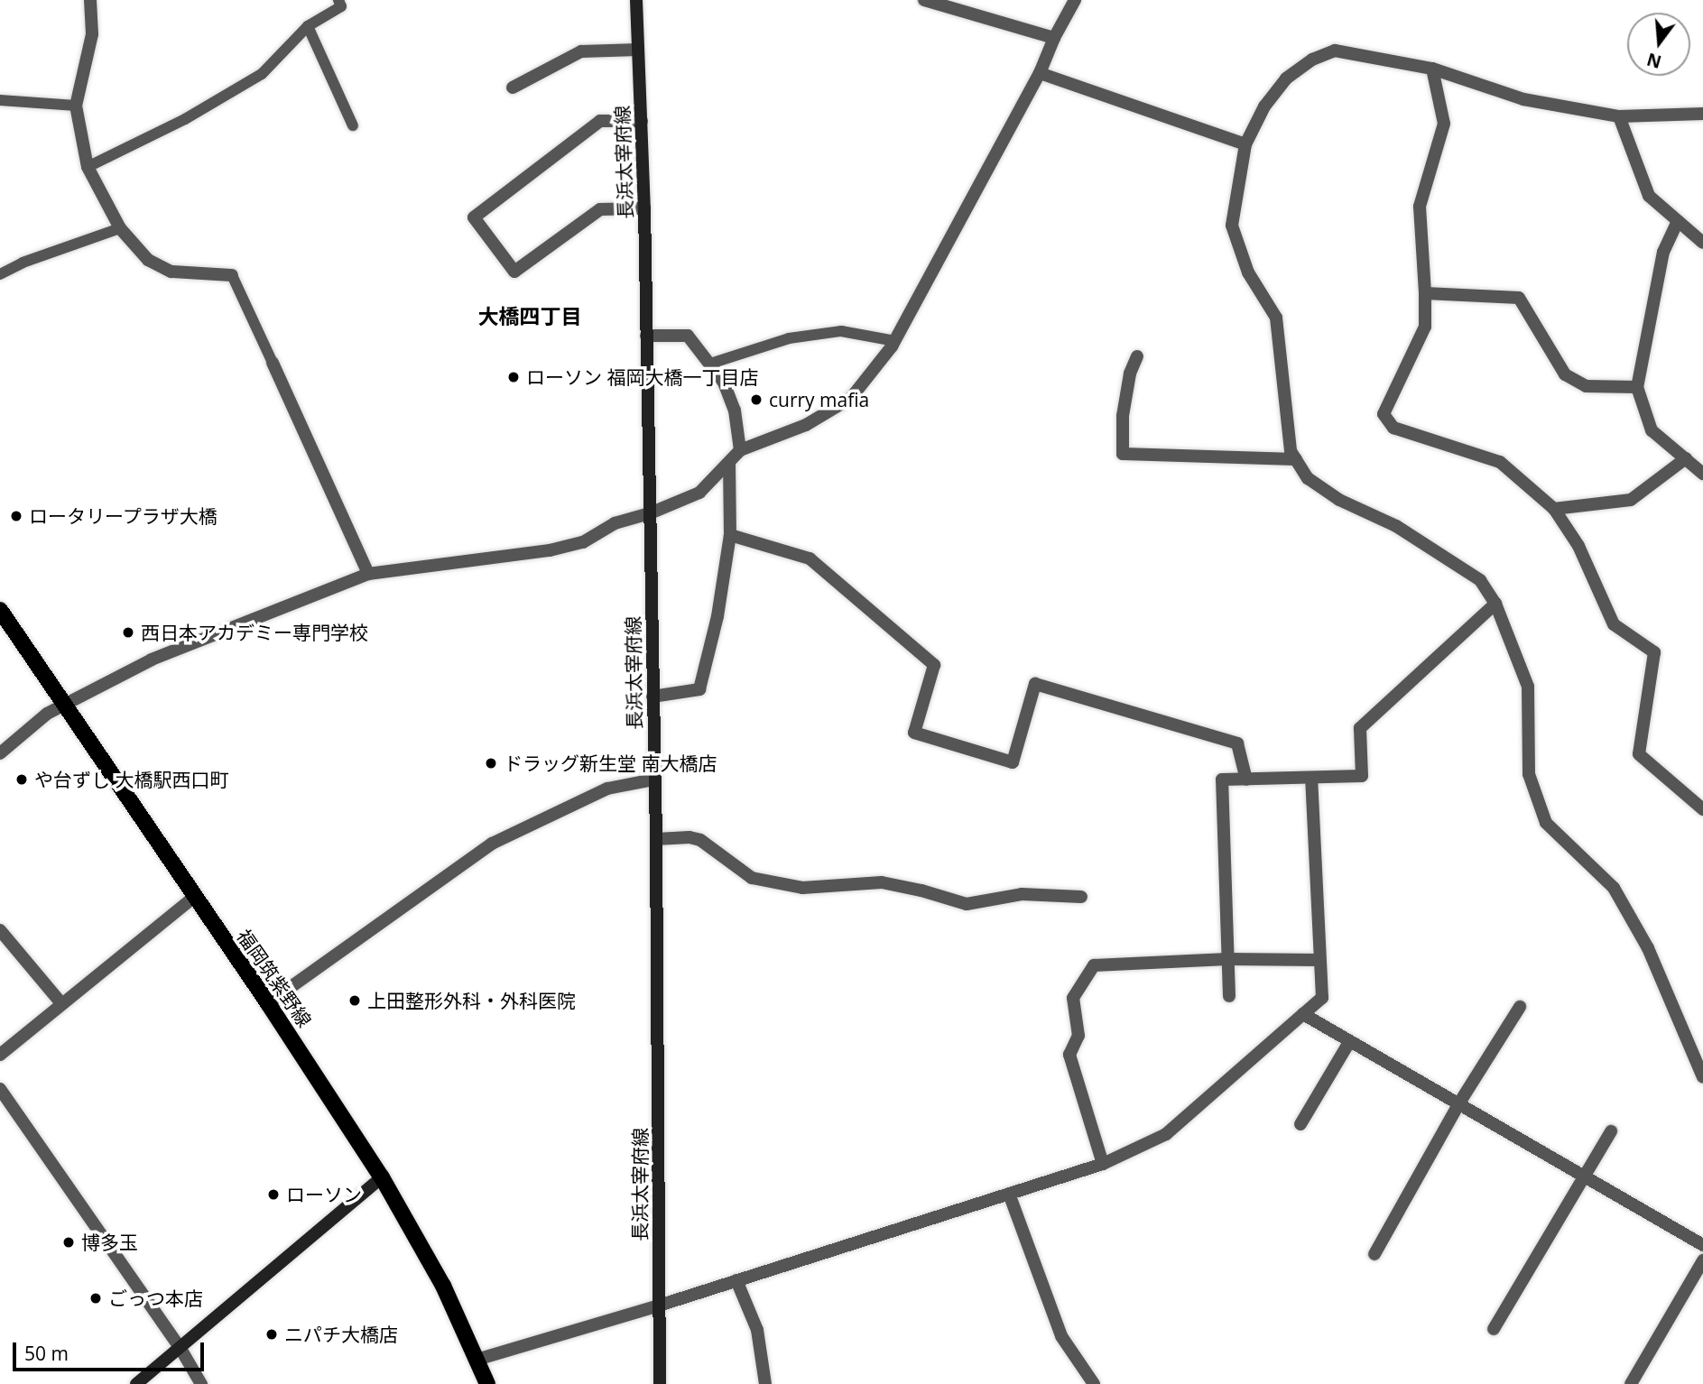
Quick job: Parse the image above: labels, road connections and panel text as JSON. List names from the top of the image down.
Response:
{
  "streets": {
    "main road": ["福岡筑紫野線"],
    "street": ["長浜太宰府線"]
  },
  "districts": ["大橋四丁目"],
  "places": [
    "ローソン 福岡大橋一丁目店",
    "curry mafia",
    "ロータリープラザ大橋",
    "西日本アカデミー専門学校",
    "ドラッグ新生堂 南大橋店",
    "や台ずし 大橋駅西口町",
    "上田整形外科・外科医院",
    "ローソン",
    "博多玉",
    "ごっつ本店",
    "ニパチ大橋店"
  ],
  "scale_bar": "50 m",
  "north": "bottom"
}
